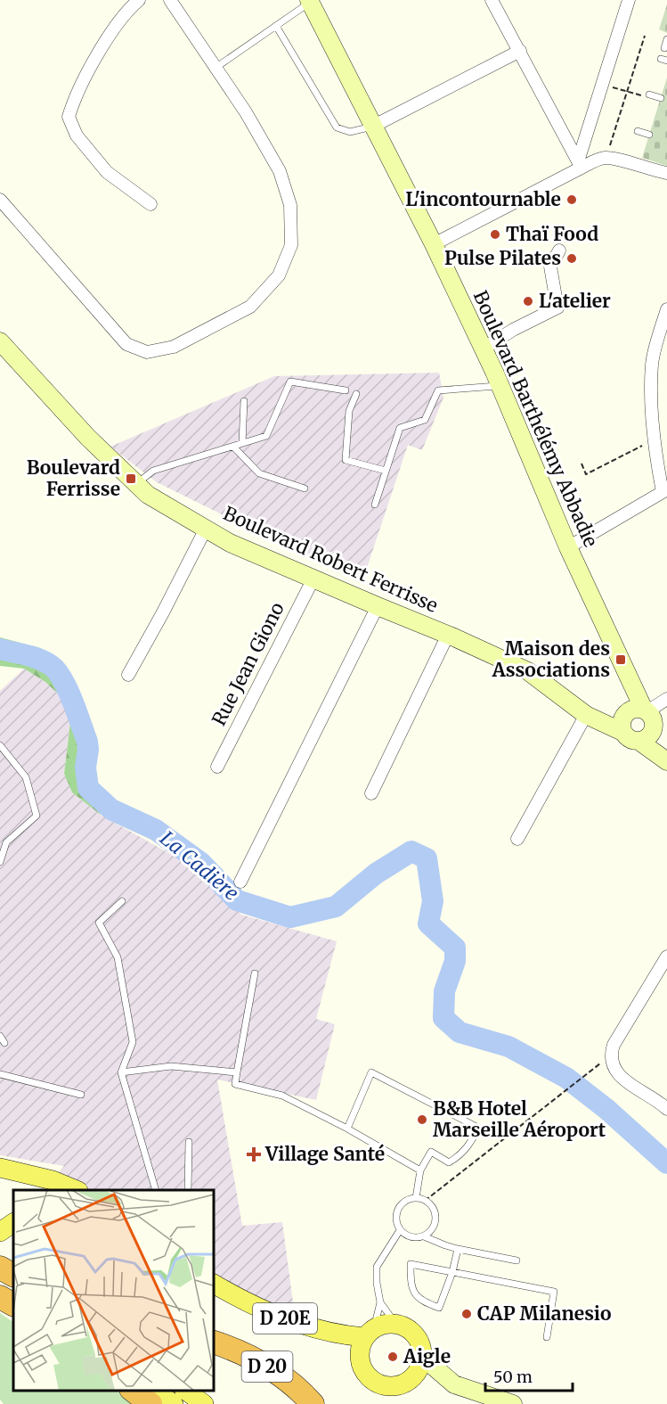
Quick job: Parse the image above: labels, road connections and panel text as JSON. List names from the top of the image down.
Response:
{
  "streets": {
    "highway": ["D 20"],
    "main road": ["Boulevard Barthélémy Abbadie", "Boulevard Robert Ferrisse", "D 20E"],
    "street": ["Rue Jean Giono"]
  },
  "crossings": [
    ["Boulevard Robert Ferrisse", "Rue Jean Giono"]
  ],
  "water": ["La Cadière"],
  "places": {
    "other": [
      "L'incontournable",
      "Thaï Food",
      "Pulse Pilates",
      "L'atelier",
      "B&B Hotel Marseille Aéroport",
      "CAP Milanesio",
      "Aigle"
    ],
    "transit": ["Boulevard Ferrisse", "Maison des Associations"],
    "health": ["Village Santé"]
  },
  "scale_bar": "50 m"
}
